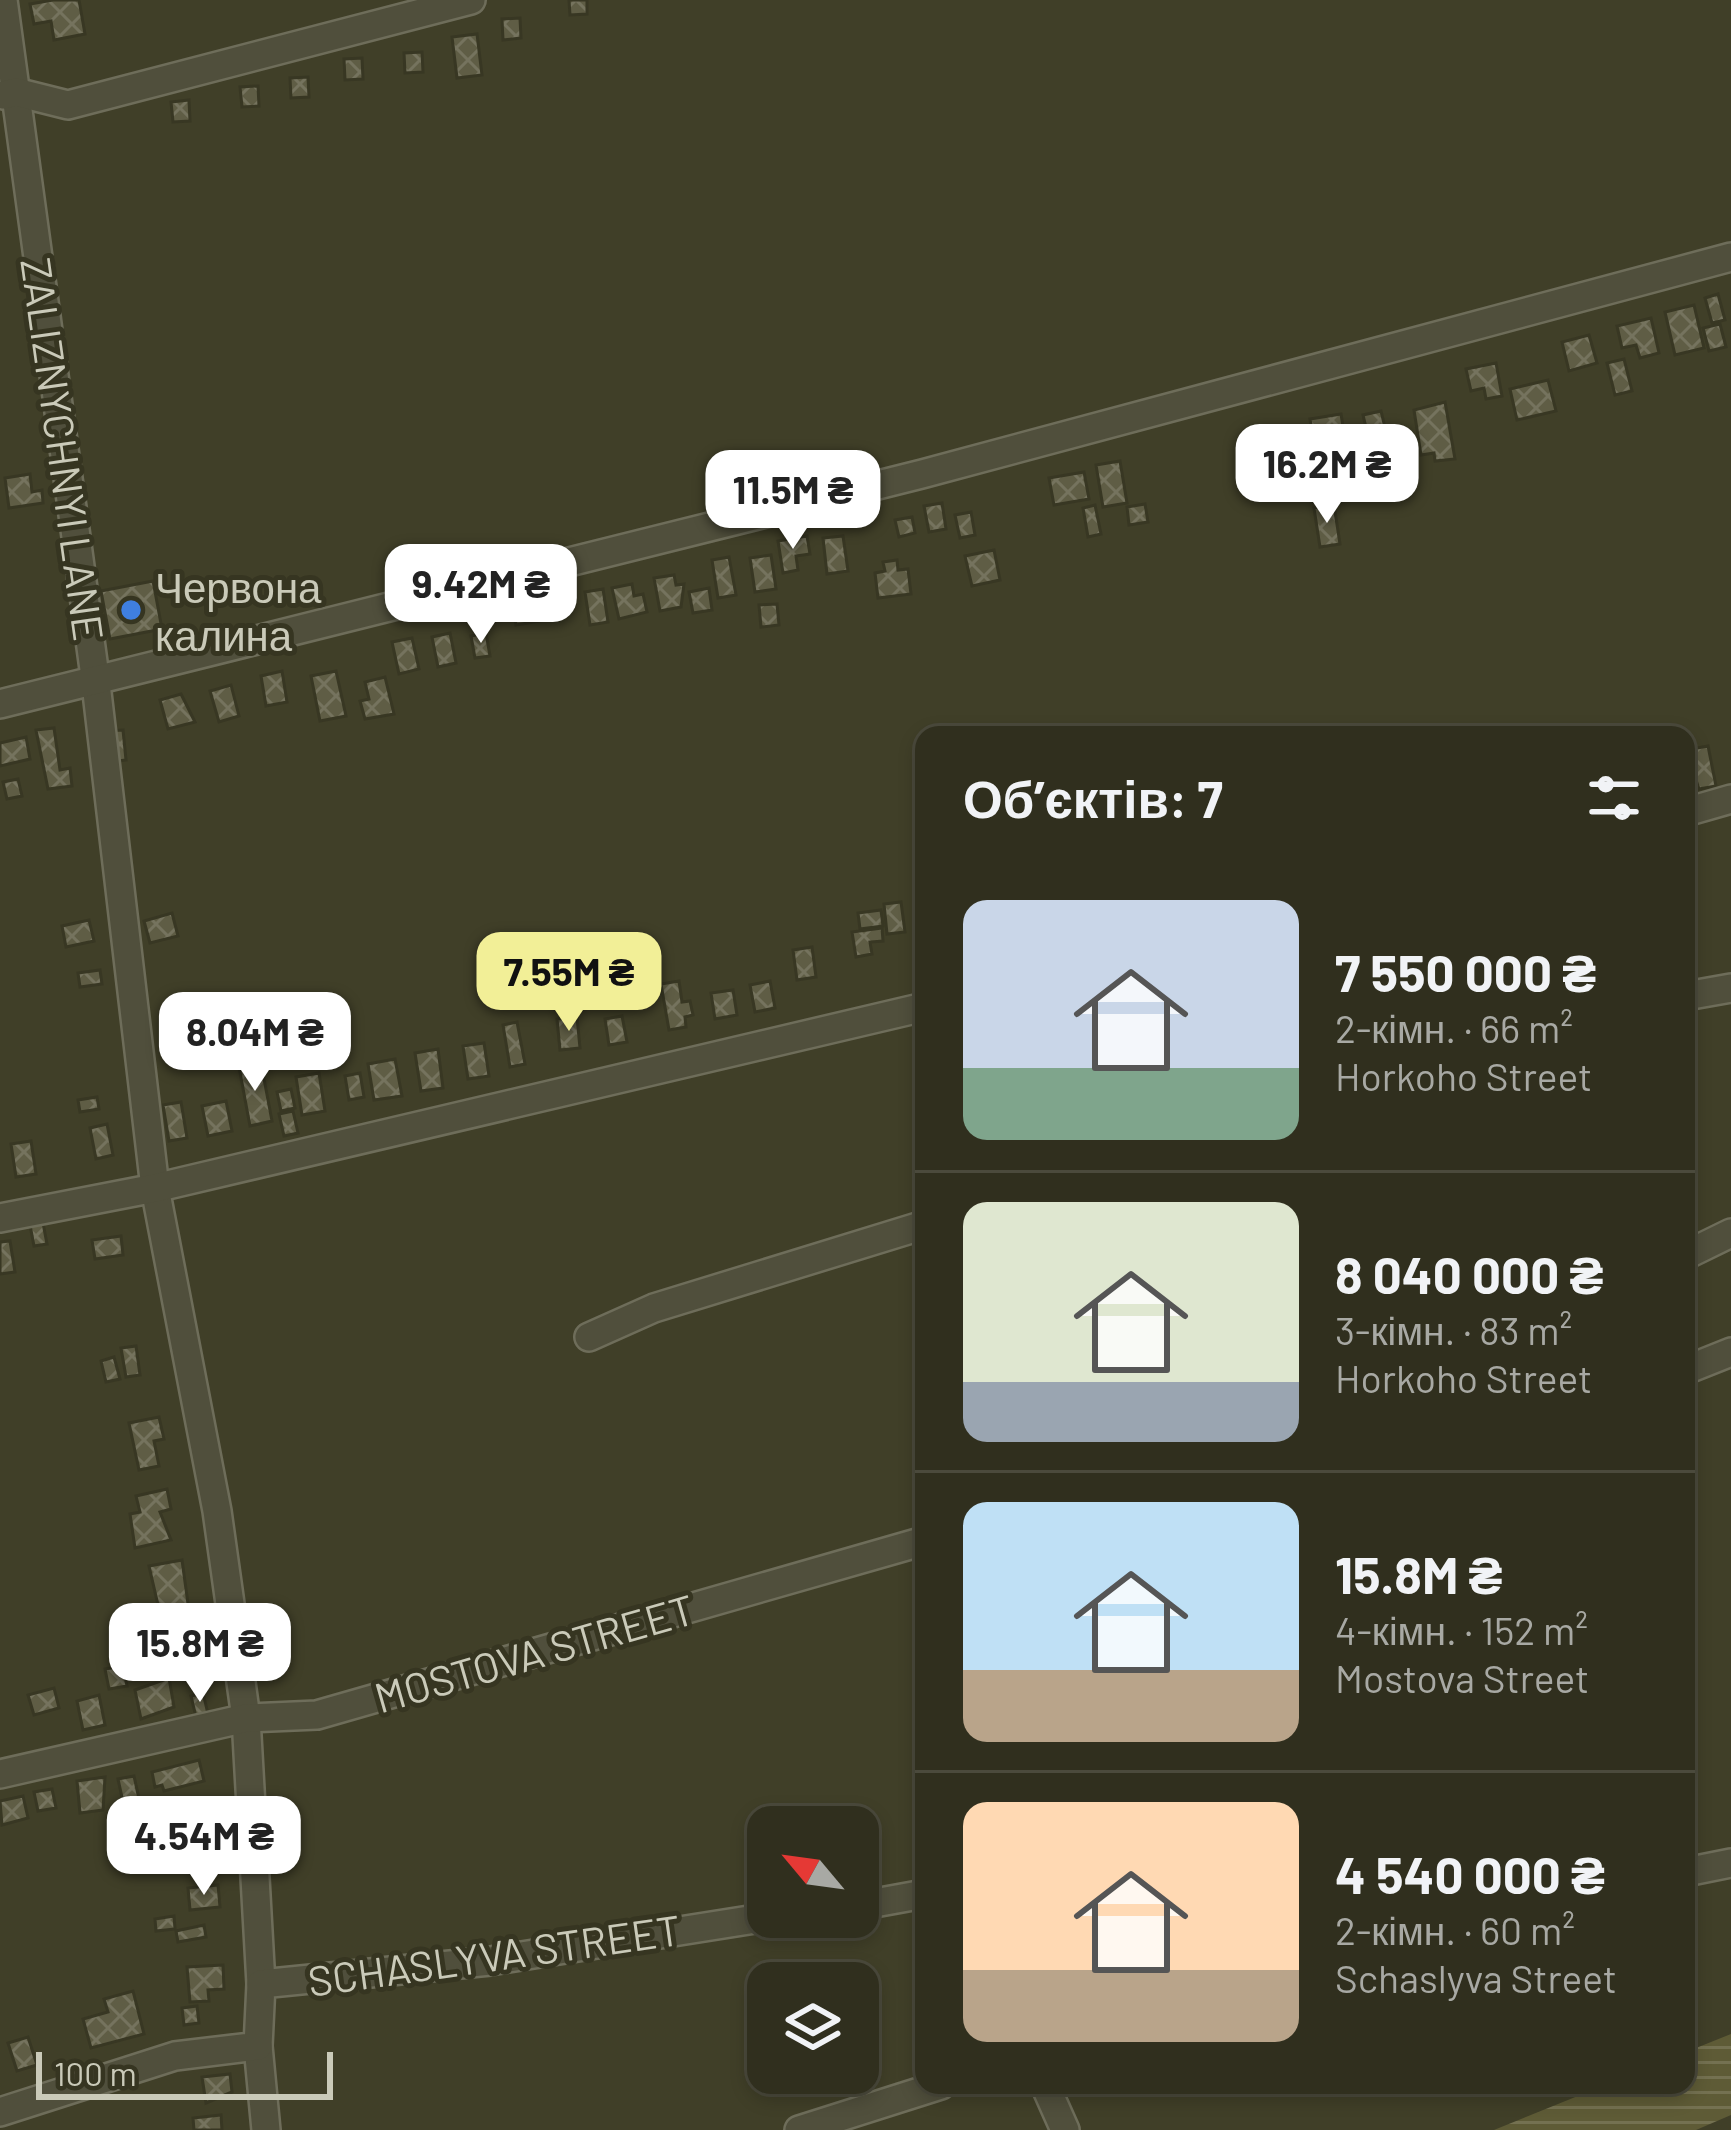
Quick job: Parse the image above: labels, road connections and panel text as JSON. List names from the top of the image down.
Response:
{
  "streets": {
    "street": ["ZALIZNYCHNYI LANE", "MOSTOVA STREET", "SCHASLYVA STREET"]
  },
  "crossings": [
    ["ZALIZNYCHNYI LANE", "MOSTOVA STREET"],
    ["ZALIZNYCHNYI LANE", "SCHASLYVA STREET"]
  ],
  "places": ["Червона калина"],
  "scale_bar": "100 m",
  "north": "top left",
  "page": {
    "price": [
      "16.2M ₴",
      "11.5M ₴",
      "9.42M ₴",
      "7.55M ₴",
      "8.04M ₴",
      "15.8M ₴",
      "4.54M ₴"
    ],
    "heading": "Об’єктів: 7",
    "list": [
      {
        "name": "7 550 000 ₴",
        "note": "2-кімн. · 66 m² · Horkoho Street"
      },
      {
        "name": "8 040 000 ₴",
        "note": "3-кімн. · 83 m² · Horkoho Street"
      },
      {
        "name": "15.8M ₴",
        "note": "4-кімн. · 152 m² · Mostova Street"
      },
      {
        "name": "4 540 000 ₴",
        "note": "2-кімн. · 60 m² · Schaslyva Street"
      }
    ],
    "scale": "100 m"
  }
}
